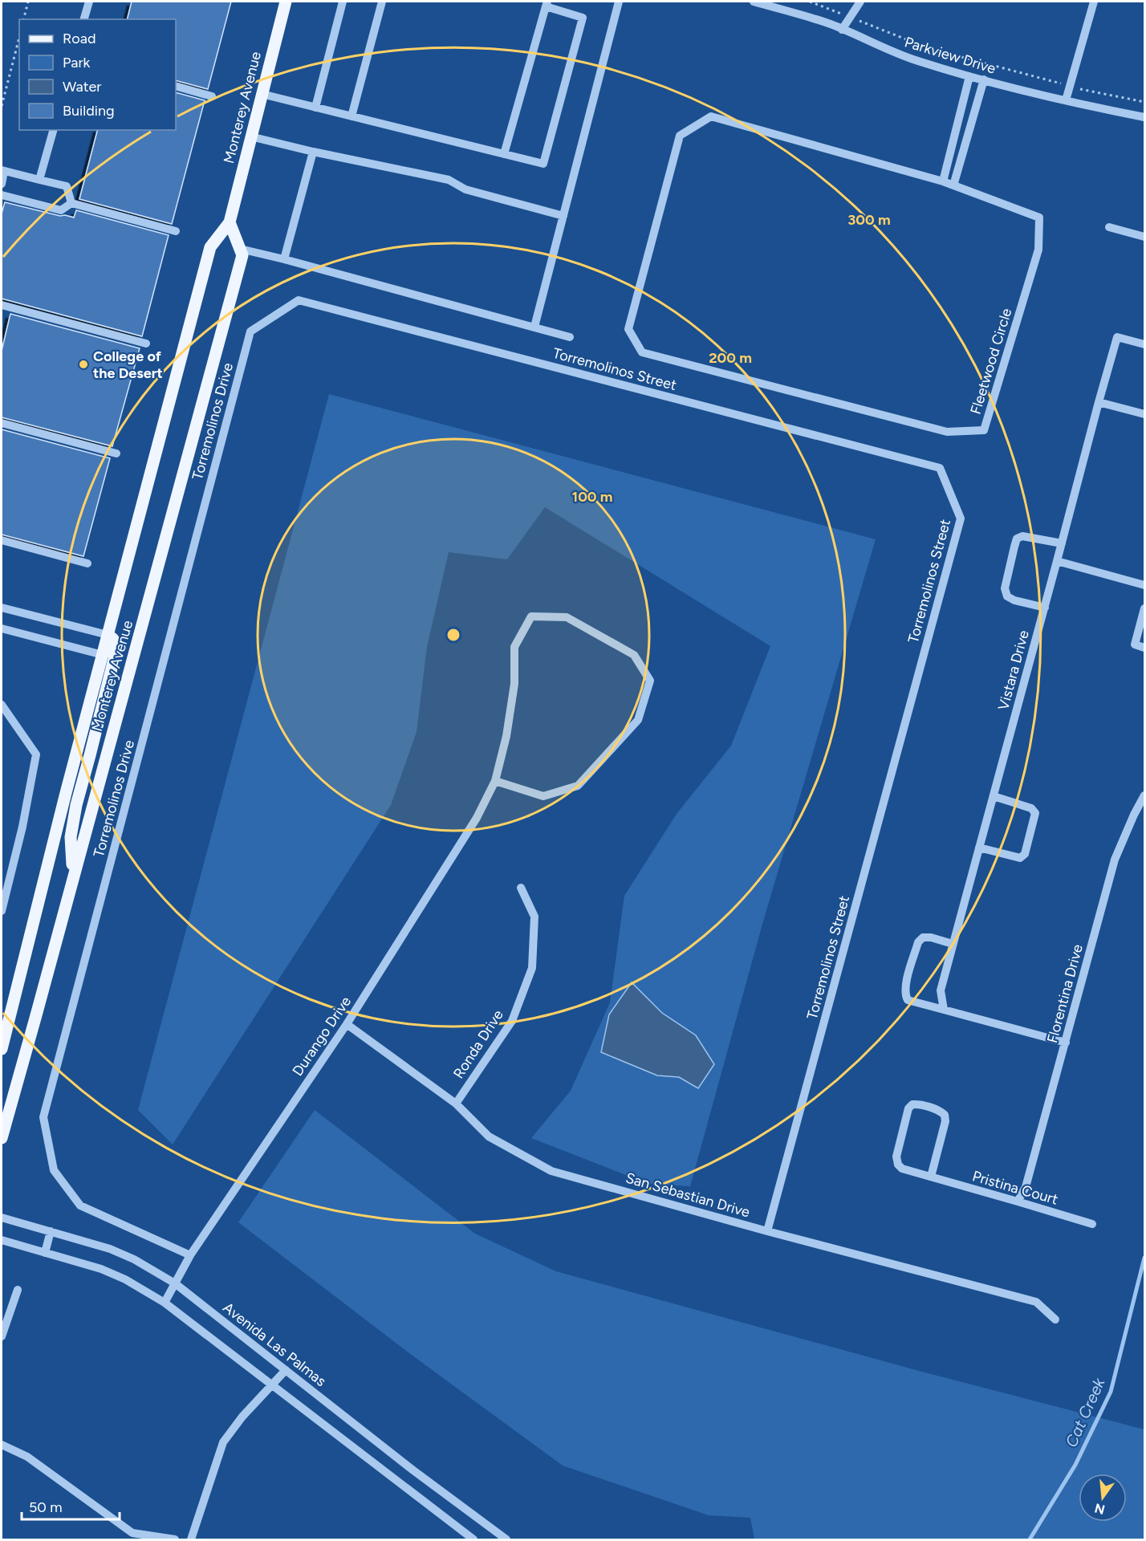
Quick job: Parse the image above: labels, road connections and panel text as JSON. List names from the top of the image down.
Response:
{
  "streets": {
    "main road": ["Monterey Avenue"],
    "street": [
      "Parkview Drive",
      "Fleetwood Circle",
      "Torremolinos Street",
      "Torremolinos Drive",
      "Vistara Drive",
      "Florentina Drive",
      "Durango Drive",
      "Ronda Drive",
      "Pristina Court",
      "San Sebastian Drive",
      "Avenida Las Palmas"
    ]
  },
  "crossings": [
    ["Torremolinos Street", "Torremolinos Drive"],
    ["Torremolinos Street", "San Sebastian Drive"],
    ["Torremolinos Drive", "Durango Drive"],
    ["Florentina Drive", "Pristina Court"],
    ["Durango Drive", "San Sebastian Drive"],
    ["Durango Drive", "Avenida Las Palmas"],
    ["Ronda Drive", "San Sebastian Drive"]
  ],
  "water": ["Cat Creek"],
  "places": ["College of the Desert"],
  "legend": [
    "Road",
    "Park",
    "Water",
    "Building"
  ],
  "scale_bar": "50 m",
  "north": "bottom",
  "rings": ["300 m", "200 m", "100 m"]
}
